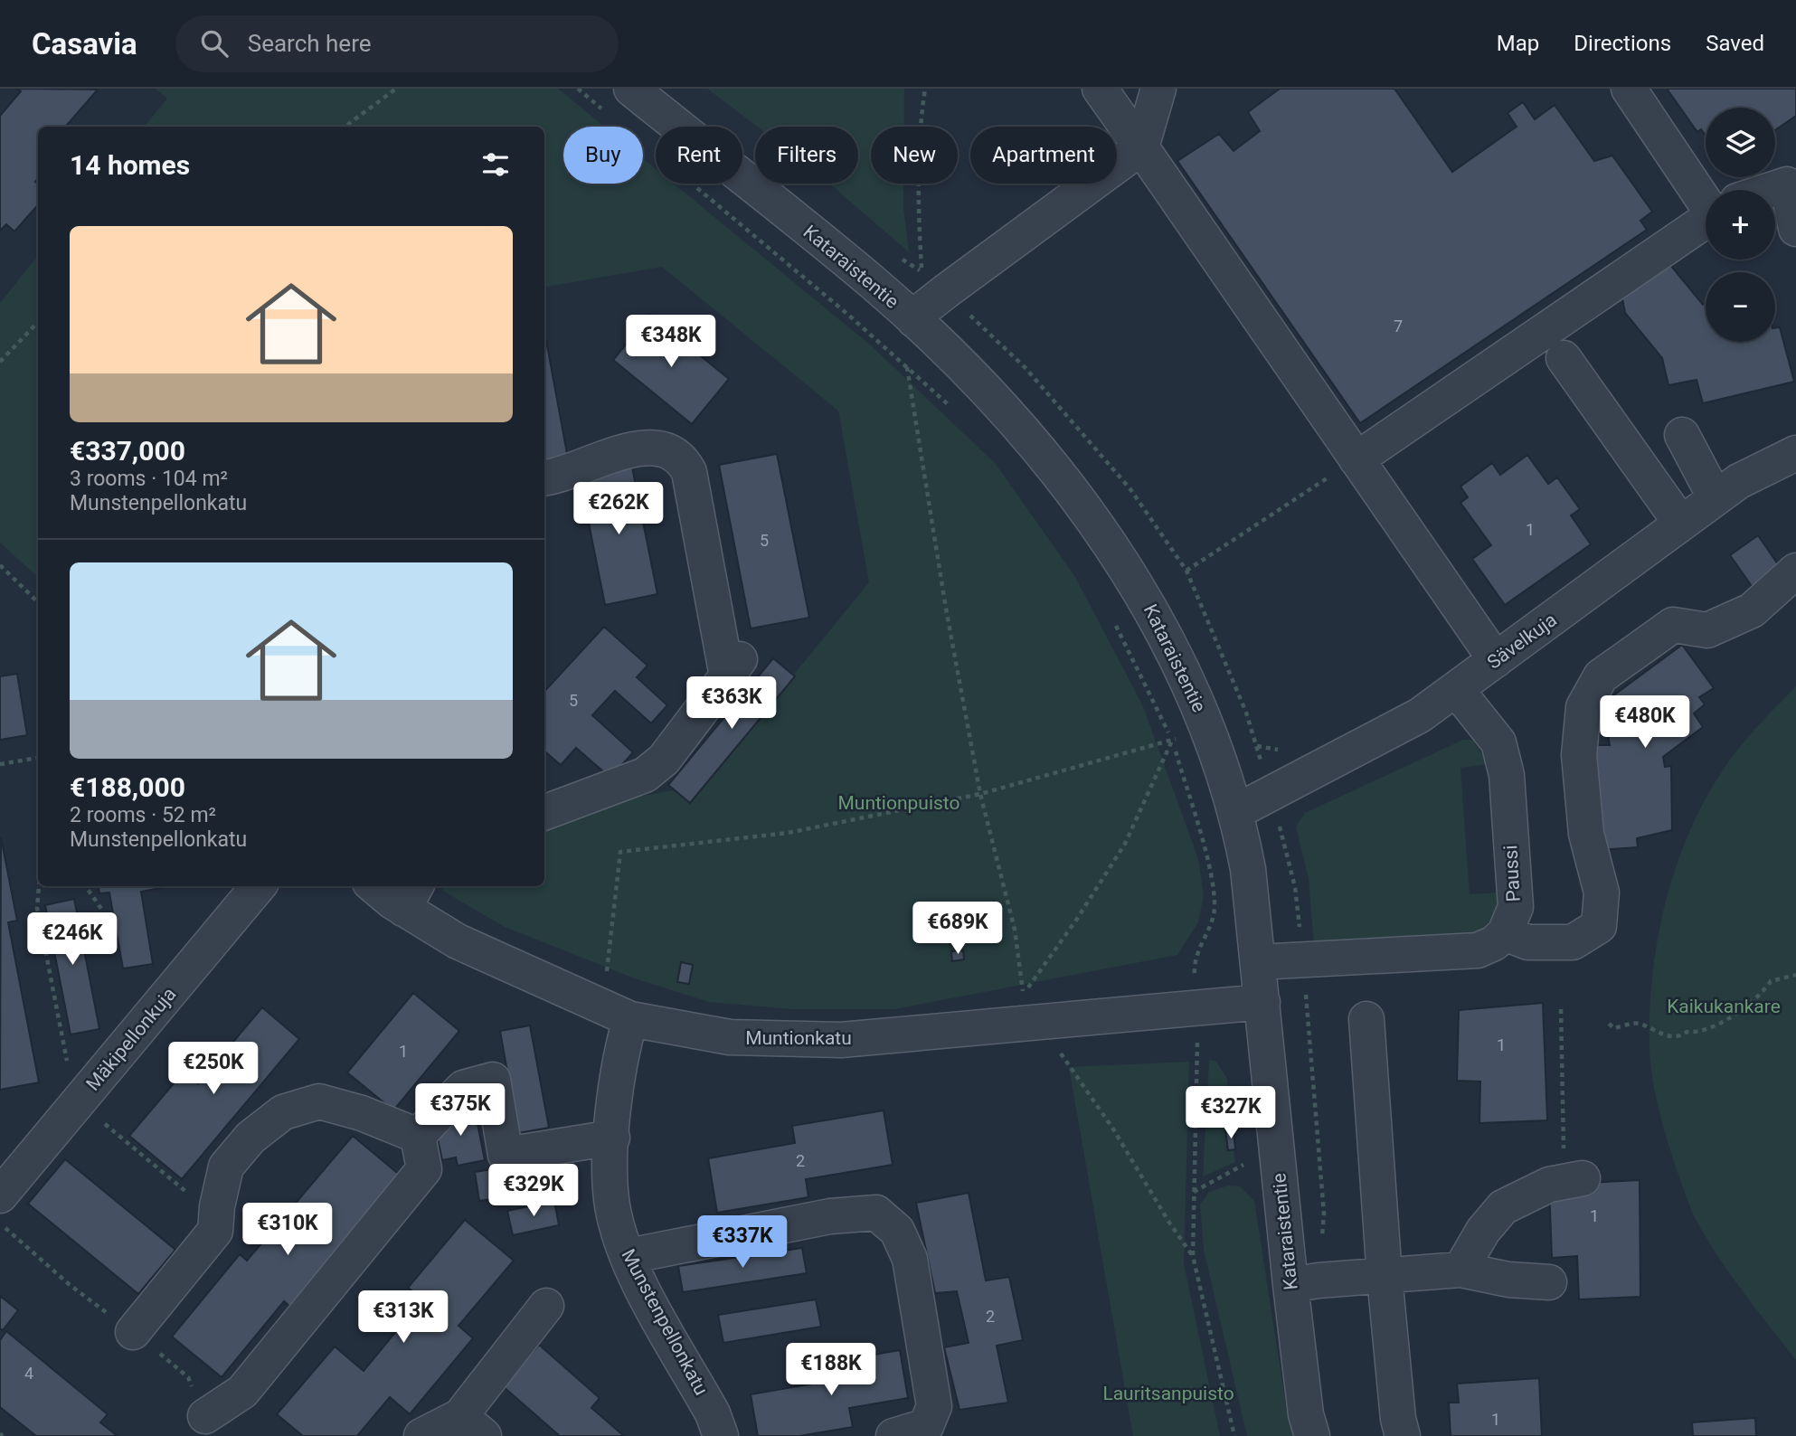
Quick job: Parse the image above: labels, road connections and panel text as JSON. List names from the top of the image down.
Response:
{
  "streets": {
    "street": [
      "Kataraistentie",
      "Sävelkuja",
      "Paussi",
      "Muntionkatu",
      "Mäkipellonkuja",
      "Munstenpellonkatu"
    ]
  },
  "crossings": [
    ["Kataraistentie", "Sävelkuja"],
    ["Kataraistentie", "Muntionkatu"],
    ["Sävelkuja", "Paussi"],
    ["Muntionkatu", "Munstenpellonkatu"]
  ],
  "parks": ["Muntionpuisto", "Kaikukankare", "Lauritsanpuisto"],
  "house_numbers": [
    "7",
    "1",
    "5",
    "5",
    "1",
    "1",
    "2",
    "1",
    "2",
    "4",
    "1"
  ],
  "page": {
    "header": "Casavia",
    "search": "Search here",
    "nav": ["Map", "Directions", "Saved"],
    "map_buttons": ["+", "−"],
    "chip": [
      "Buy",
      "Rent",
      "Filters",
      "New",
      "Apartment"
    ],
    "heading": "14 homes",
    "list": [
      {
        "name": "€337,000",
        "note": "3 rooms · 104 m² · Munstenpellonkatu"
      },
      {
        "name": "€188,000",
        "note": "2 rooms · 52 m² · Munstenpellonkatu"
      }
    ],
    "price": [
      "€348K",
      "€262K",
      "€363K",
      "€480K",
      "€689K",
      "€246K",
      "€250K",
      "€375K",
      "€327K",
      "€329K",
      "€310K",
      "€337K",
      "€313K",
      "€188K"
    ]
  }
}
